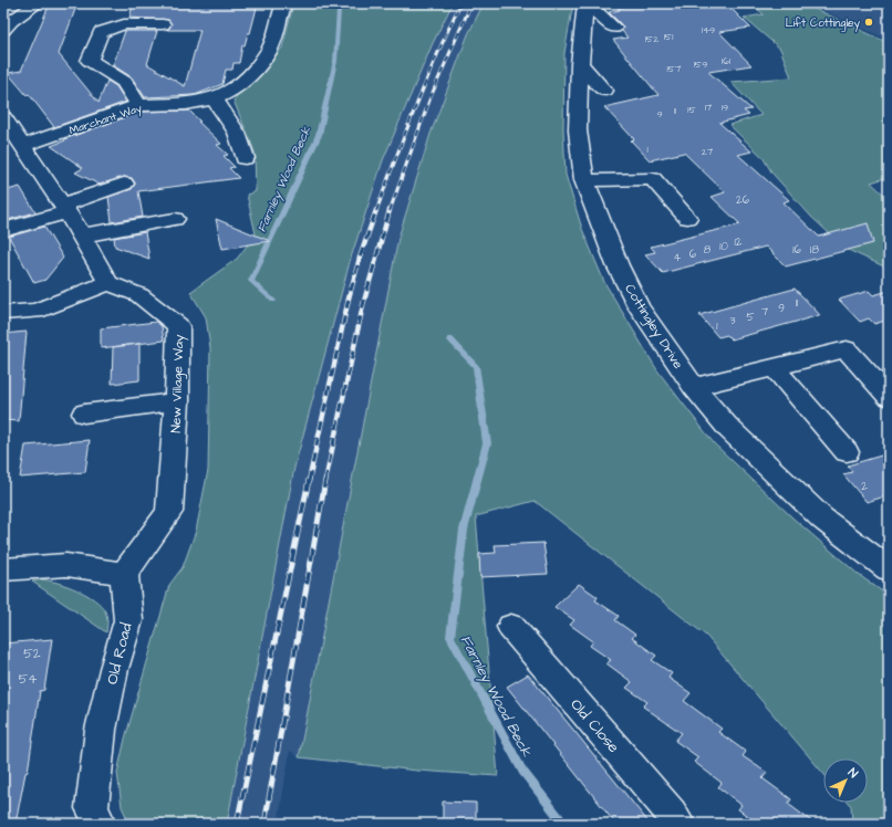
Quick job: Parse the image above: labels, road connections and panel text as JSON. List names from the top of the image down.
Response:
{
  "streets": {
    "street": [
      "Marchant Way",
      "Cottingley Drive",
      "New Village Way",
      "Old Road",
      "Old Close"
    ]
  },
  "crossings": [
    ["New Village Way", "Old Road"]
  ],
  "water": ["Farnley Wood Beck"],
  "places": ["Lift Cottingley"],
  "house_numbers": [
    "149",
    "151",
    "152",
    "161",
    "159",
    "157",
    "17",
    "19",
    "15",
    "11",
    "9",
    "1",
    "27",
    "26",
    "12",
    "10",
    "8",
    "16",
    "18",
    "6",
    "4",
    "11",
    "9",
    "7",
    "5",
    "3",
    "1",
    "2",
    "52",
    "54"
  ],
  "north": "top right"
}
